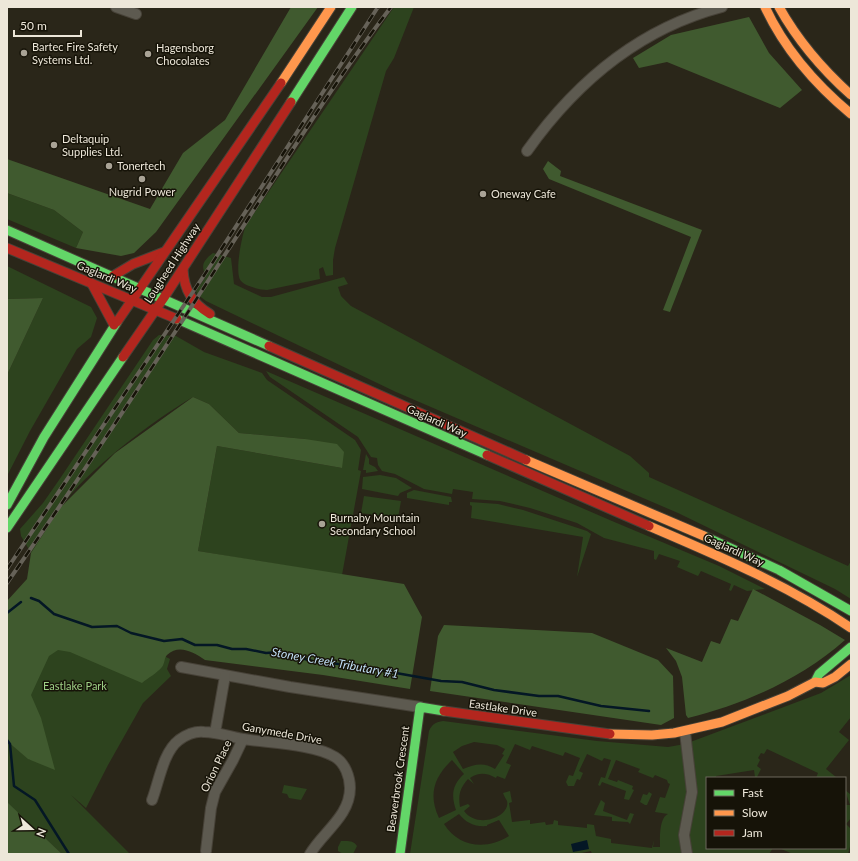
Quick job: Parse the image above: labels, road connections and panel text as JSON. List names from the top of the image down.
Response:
{
  "streets": {
    "main road": [
      "Lougheed Highway",
      "Gaglardi Way",
      "Eastlake Drive",
      "Beaverbrook Crescent"
    ],
    "street": ["Ganymede Drive", "Orion Place"]
  },
  "crossings": [
    ["Lougheed Highway", "Gaglardi Way"],
    ["Eastlake Drive", "Beaverbrook Crescent"],
    ["Ganymede Drive", "Orion Place"]
  ],
  "water": ["Stoney Creek Tributary #1"],
  "parks": ["Eastlake Park"],
  "places": [
    "Bartec Fire Safety Systems Ltd.",
    "Hagensborg Chocolates",
    "Deltaquip Supplies Ltd.",
    "Tonertech",
    "Nugrid Power",
    "Oneway Cafe",
    "Burnaby Mountain Secondary School"
  ],
  "legend": ["Fast", "Slow", "Jam"],
  "scale_bar": "50 m",
  "north": "right"
}
